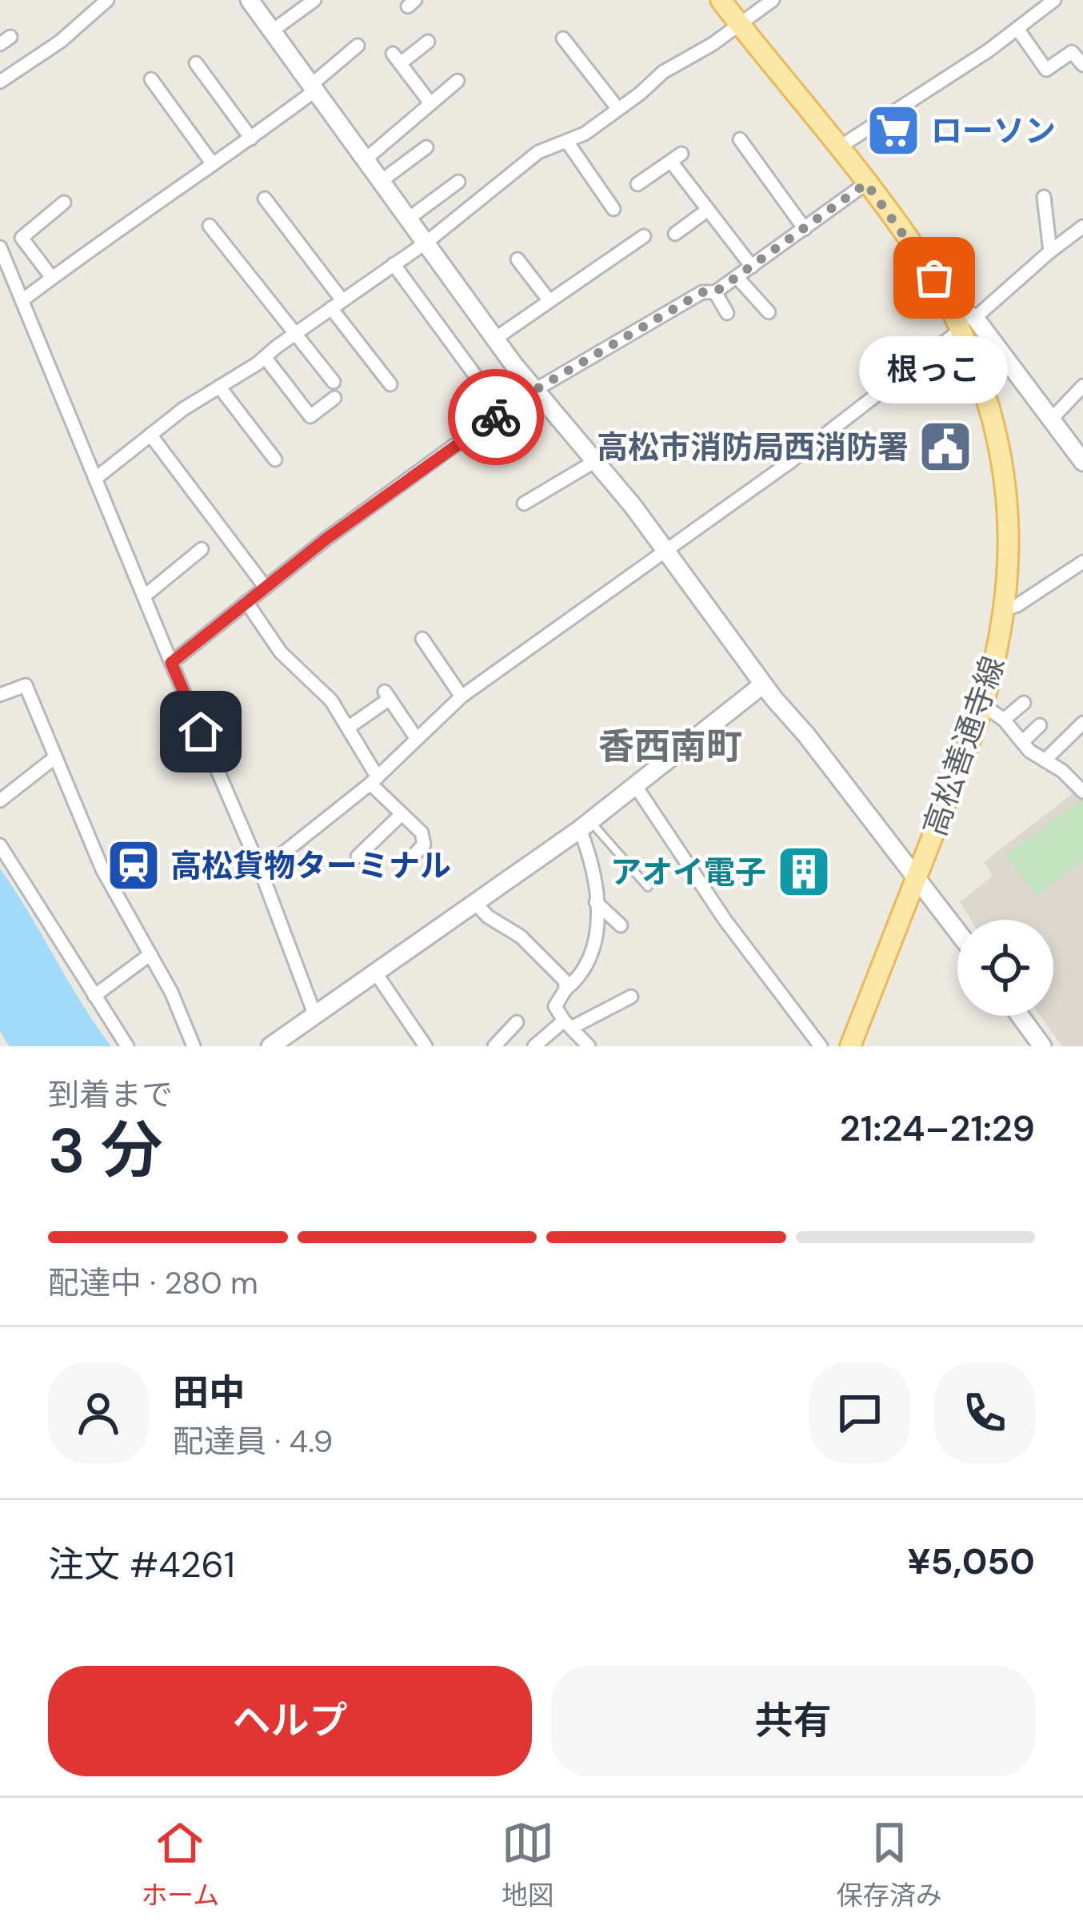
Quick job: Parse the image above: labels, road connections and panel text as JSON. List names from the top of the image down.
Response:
{
  "streets": {
    "main road": ["高松善通寺線"]
  },
  "districts": ["香西南町"],
  "places": {
    "supermarket": ["ローソン"],
    "other": ["根っこ"],
    "public building": ["高松市消防局西消防署"],
    "station": ["高松貨物ターミナル"],
    "building": ["アオイ電子"]
  },
  "page": {
    "bubble": "根っこ",
    "heading": ["3 分", "到着まで", "21:24–21:29"],
    "panel": [
      "田中",
      "配達員 · 4.9",
      "注文 #4261",
      "¥5,050"
    ],
    "bar": "配達中 · 280 m",
    "buttons": ["ヘルプ", "共有"],
    "tabs": ["ホーム", "地図", "保存済み"]
  }
}
